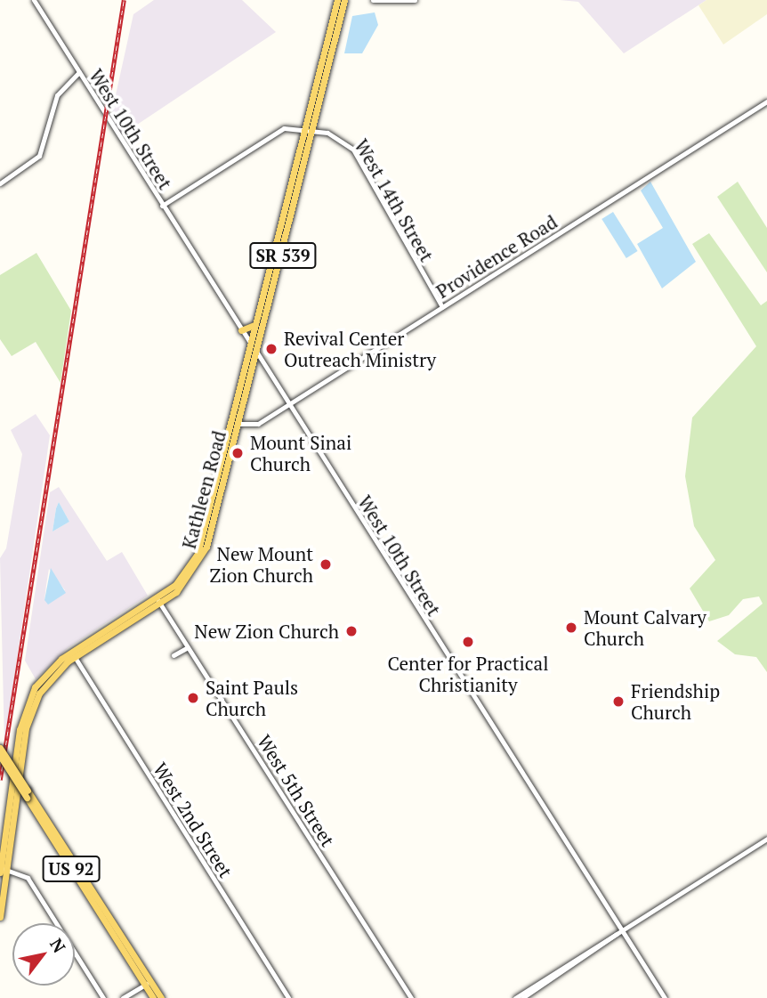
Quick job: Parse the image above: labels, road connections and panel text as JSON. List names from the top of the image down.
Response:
{
  "streets": {
    "main road": ["SR 539", "Kathleen Road", "US 92"],
    "street": [
      "West 10th Street",
      "West 14th Street",
      "Providence Road",
      "West 5th Street",
      "West 2nd Street"
    ]
  },
  "crossings": [
    ["West 10th Street", "Providence Road"],
    ["West 10th Street", "Kathleen Road"],
    ["West 14th Street", "Providence Road"],
    ["West 14th Street", "Kathleen Road"],
    ["Providence Road", "Kathleen Road"],
    ["Kathleen Road", "West 5th Street"],
    ["Kathleen Road", "West 2nd Street"]
  ],
  "places": [
    "Revival Center Outreach Ministry",
    "Mount Sinai Church",
    "New Mount Zion Church",
    "Mount Calvary Church",
    "New Zion Church",
    "Center for Practical Christianity",
    "Saint Pauls Church",
    "Friendship Church"
  ],
  "north": "top right"
}
